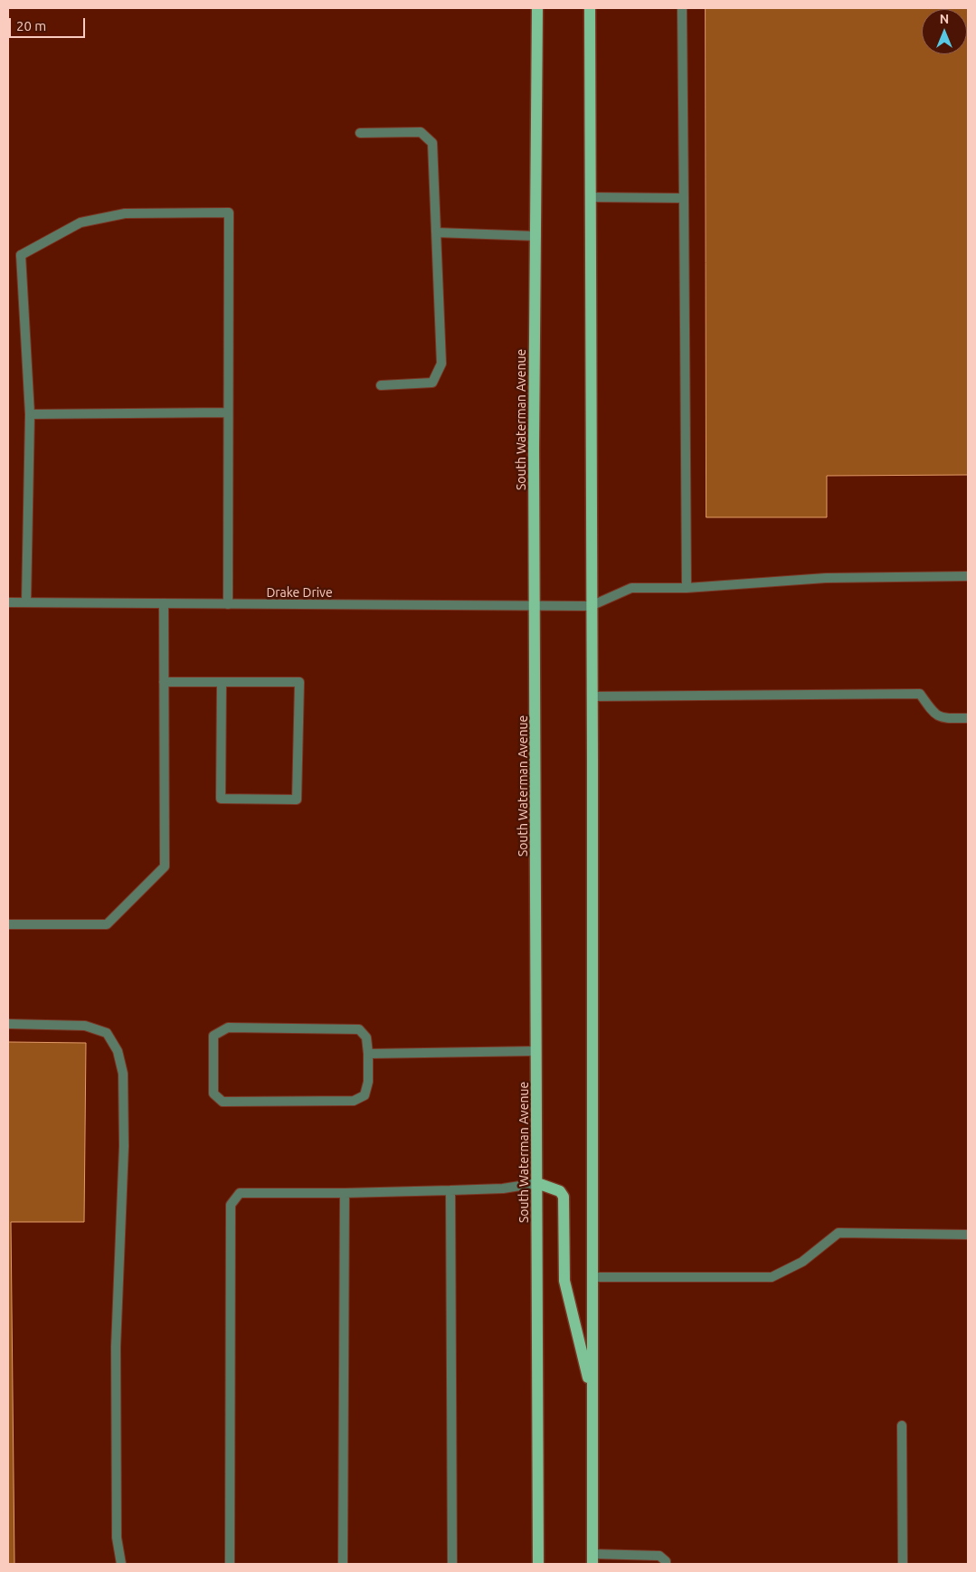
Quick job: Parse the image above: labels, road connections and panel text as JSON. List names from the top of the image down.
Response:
{
  "streets": {
    "main road": ["South Waterman Avenue"],
    "street": ["Drake Drive"]
  },
  "crossings": [
    ["South Waterman Avenue", "Drake Drive"]
  ],
  "scale_bar": "20 m",
  "north": "top"
}
